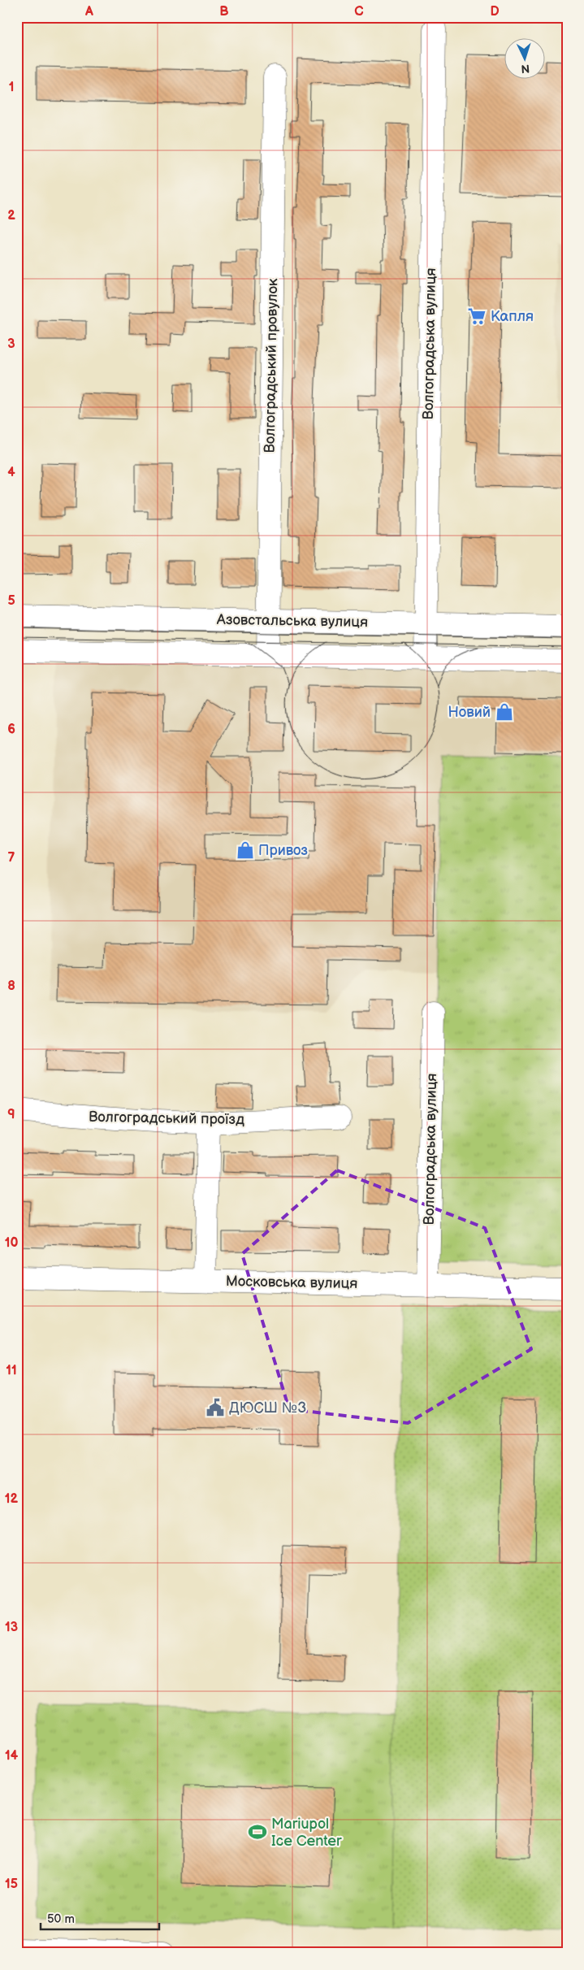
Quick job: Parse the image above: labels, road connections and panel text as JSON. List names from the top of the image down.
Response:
{
  "streets": {
    "street": [
      "Волгоградська вулиця",
      "Волгоградський провулок",
      "Азовстальська вулиця",
      "Волгоградський проїзд",
      "Московська вулиця"
    ]
  },
  "crossings": [
    ["Волгоградська вулиця", "Азовстальська вулиця"],
    ["Волгоградська вулиця", "Московська вулиця"],
    ["Волгоградський провулок", "Азовстальська вулиця"]
  ],
  "places": {
    "supermarket": ["Капля"],
    "shop": ["Новий", "Привоз"],
    "public building": ["ДЮСШ №3"],
    "sports": ["Mariupol Ice Center"]
  },
  "scale_bar": "50 m",
  "north": "bottom",
  "grid": {
    "columns": [
      "A",
      "B",
      "C",
      "D"
    ],
    "rows": [
      "1",
      "2",
      "3",
      "4",
      "5",
      "6",
      "7",
      "8",
      "9",
      "10",
      "11",
      "12",
      "13",
      "14",
      "15"
    ]
  }
}
